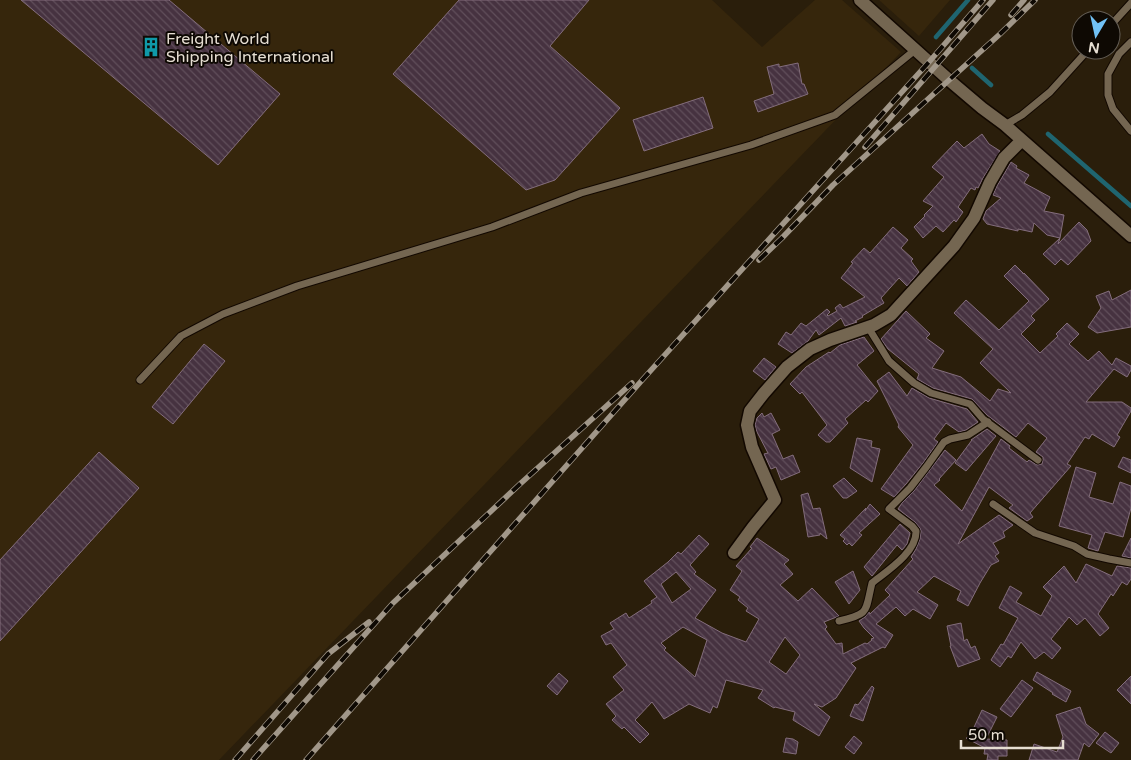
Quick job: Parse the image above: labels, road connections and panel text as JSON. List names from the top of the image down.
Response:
{
  "places": {
    "building": ["Freight World Shipping International"]
  },
  "scale_bar": "50 m",
  "north": "bottom"
}
